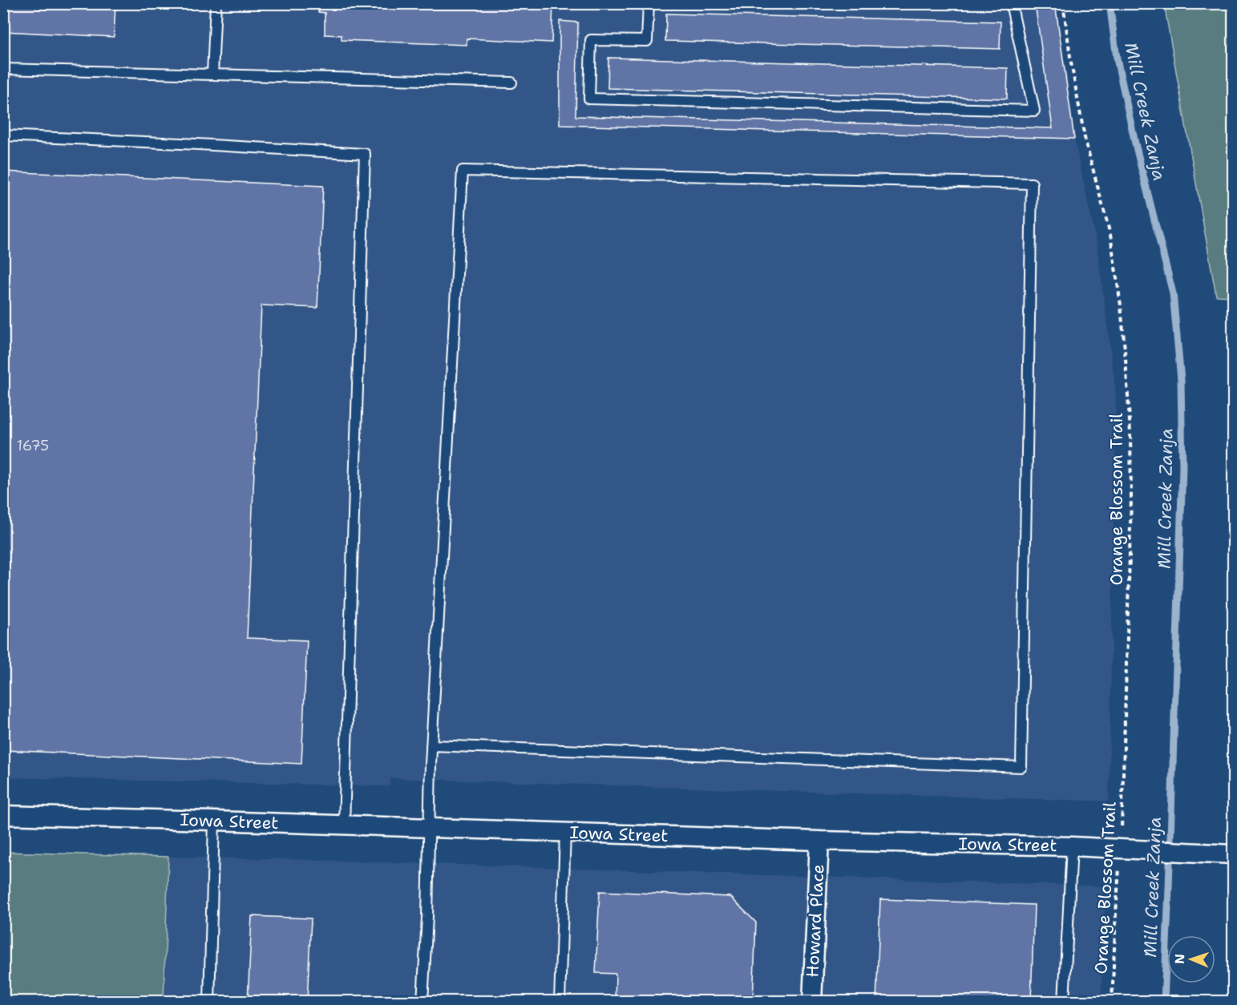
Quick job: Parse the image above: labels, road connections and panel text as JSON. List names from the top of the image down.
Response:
{
  "streets": {
    "street": ["Iowa Street", "Howard Place"],
    "path": ["Orange Blossom Trail"]
  },
  "crossings": [
    ["Orange Blossom Trail", "Iowa Street"],
    ["Iowa Street", "Howard Place"]
  ],
  "water": ["Mill Creek Zanja"],
  "house_numbers": ["1675"],
  "north": "left"
}
